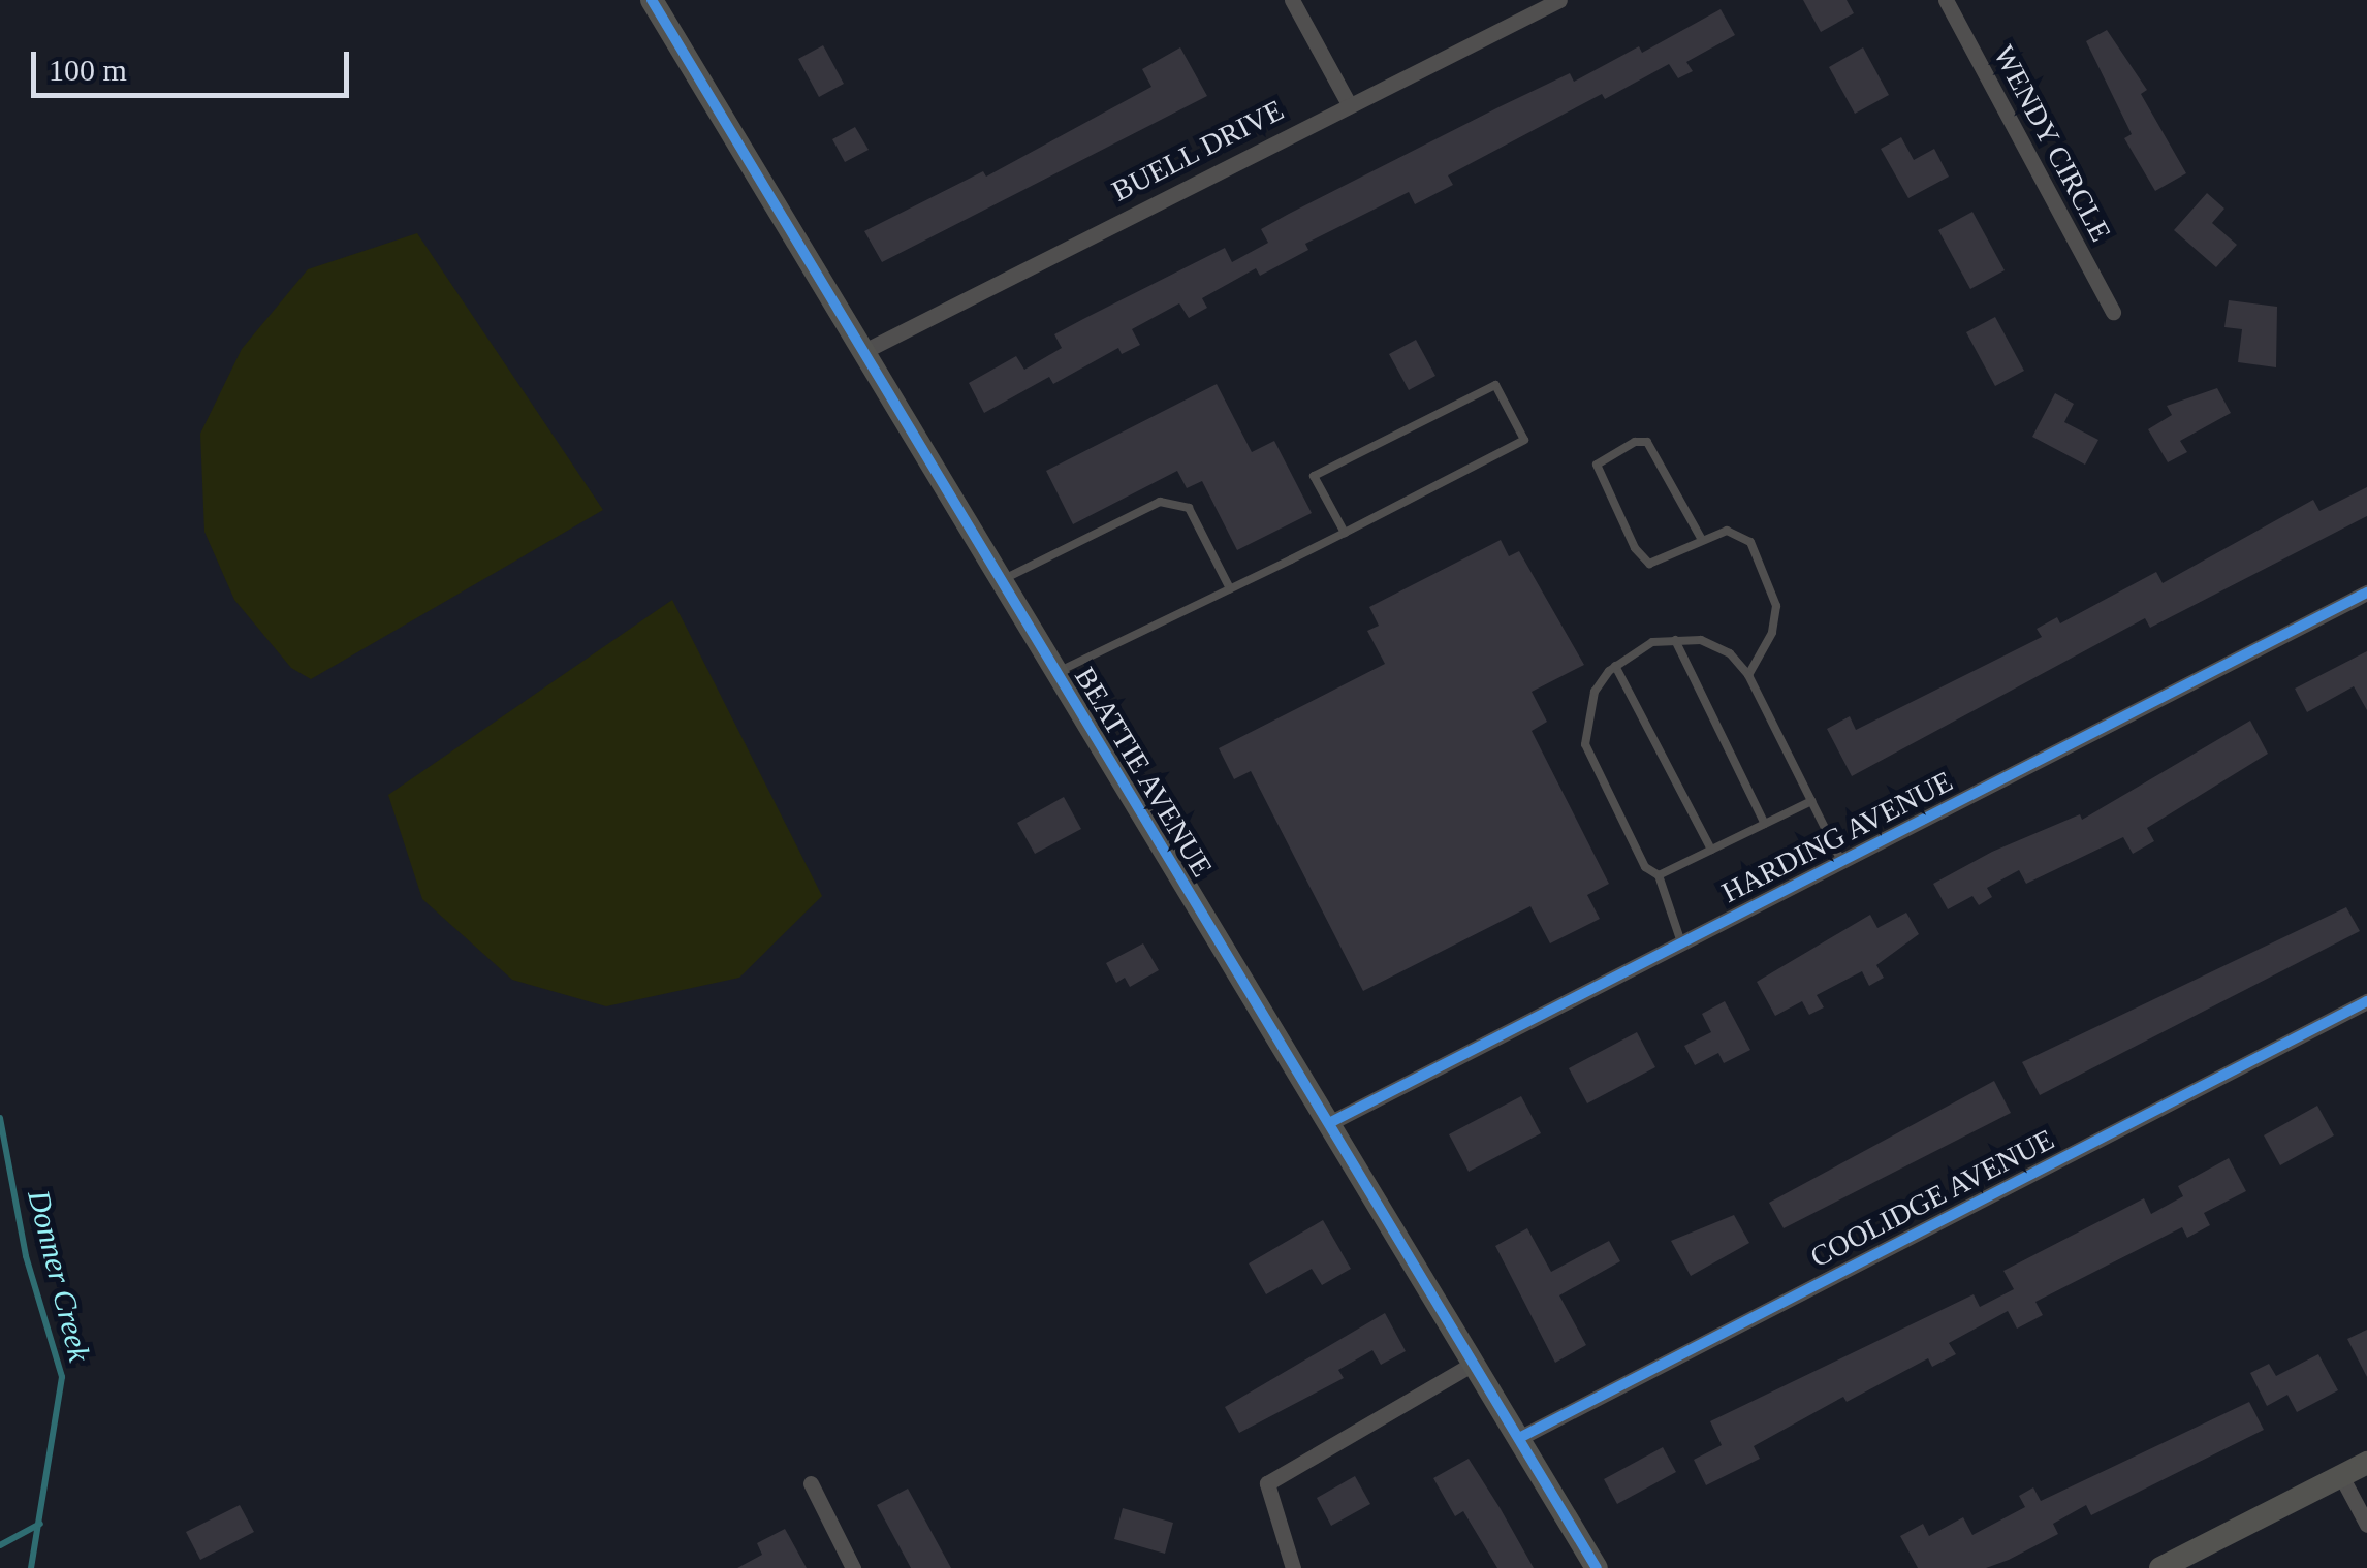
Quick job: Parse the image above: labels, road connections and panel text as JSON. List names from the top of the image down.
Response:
{
  "streets": {
    "street": [
      "WENDY CIRCLE",
      "BUELL DRIVE",
      "BEATTIE AVENUE",
      "HARDING AVENUE",
      "COOLIDGE AVENUE"
    ]
  },
  "crossings": [
    ["BUELL DRIVE", "BEATTIE AVENUE"],
    ["BEATTIE AVENUE", "HARDING AVENUE"],
    ["BEATTIE AVENUE", "COOLIDGE AVENUE"]
  ],
  "water": ["Donner Creek"],
  "scale_bar": "100 m"
}
